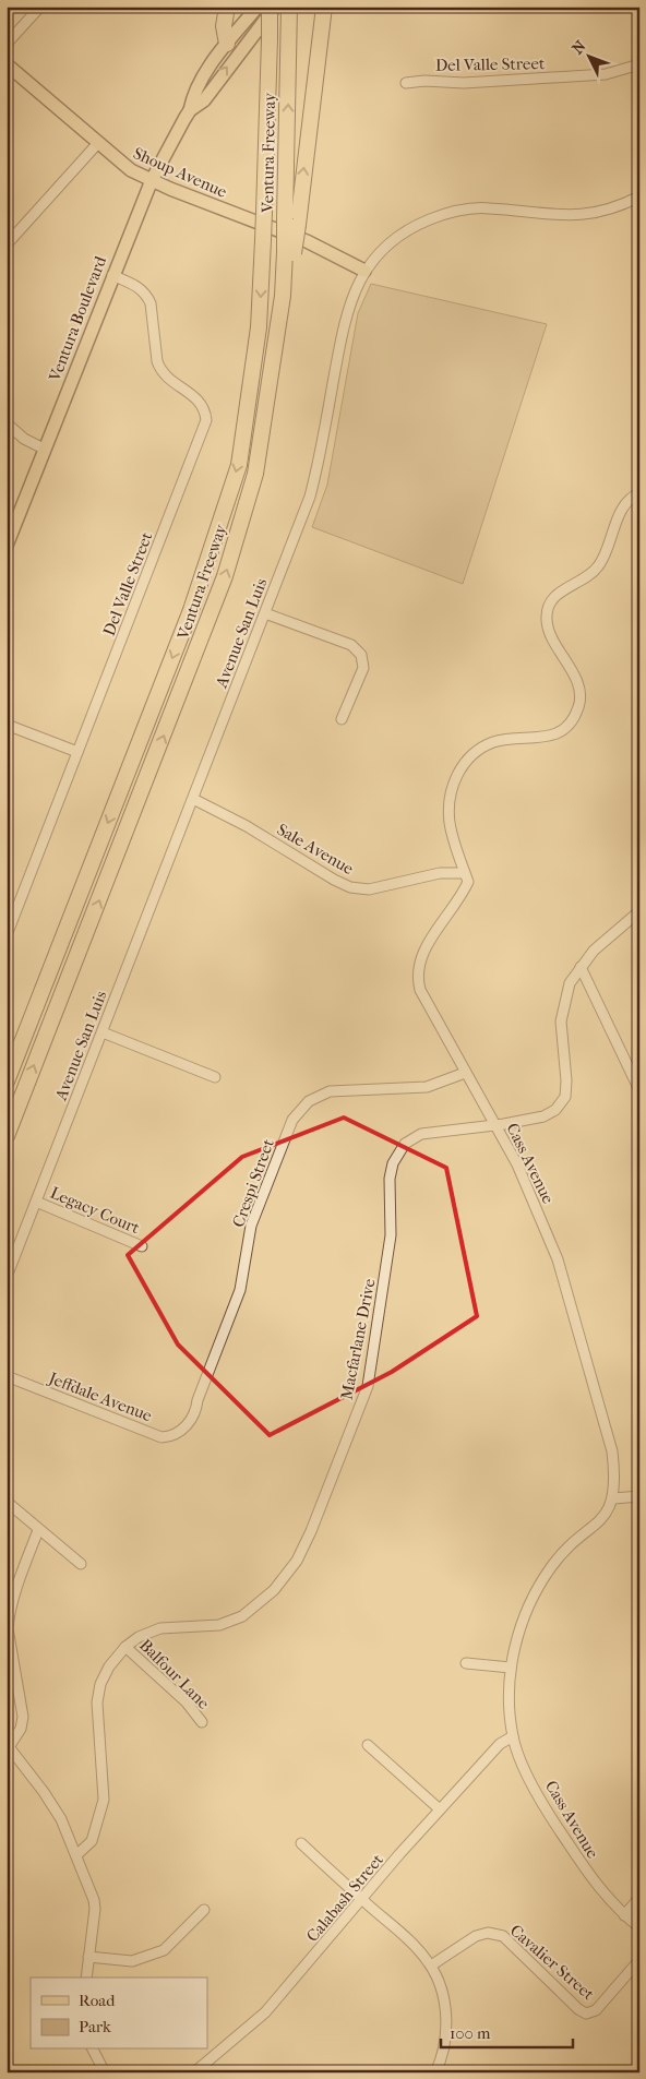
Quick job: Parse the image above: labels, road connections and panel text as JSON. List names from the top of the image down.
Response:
{
  "streets": {
    "highway": ["Ventura Freeway"],
    "main road": ["Shoup Avenue", "Ventura Boulevard"],
    "street": [
      "Del Valle Street",
      "Avenue San Luis",
      "Sale Avenue",
      "Cass Avenue",
      "Crespi Street",
      "Legacy Court",
      "Macfarlane Drive",
      "Jeffdale Avenue",
      "Balfour Lane",
      "Calabash Street",
      "Cavalier Street"
    ]
  },
  "crossings": [
    ["Del Valle Street", "Ventura Boulevard"],
    ["Shoup Avenue", "Ventura Boulevard"],
    ["Shoup Avenue", "Avenue San Luis"],
    ["Avenue San Luis", "Sale Avenue"],
    ["Avenue San Luis", "Legacy Court"],
    ["Sale Avenue", "Cass Avenue"],
    ["Cass Avenue", "Crespi Street"],
    ["Cass Avenue", "Macfarlane Drive"],
    ["Cass Avenue", "Calabash Street"],
    ["Crespi Street", "Jeffdale Avenue"],
    ["Macfarlane Drive", "Balfour Lane"]
  ],
  "legend": ["Road", "Park"],
  "scale_bar": "100 m",
  "north": "top left"
}
